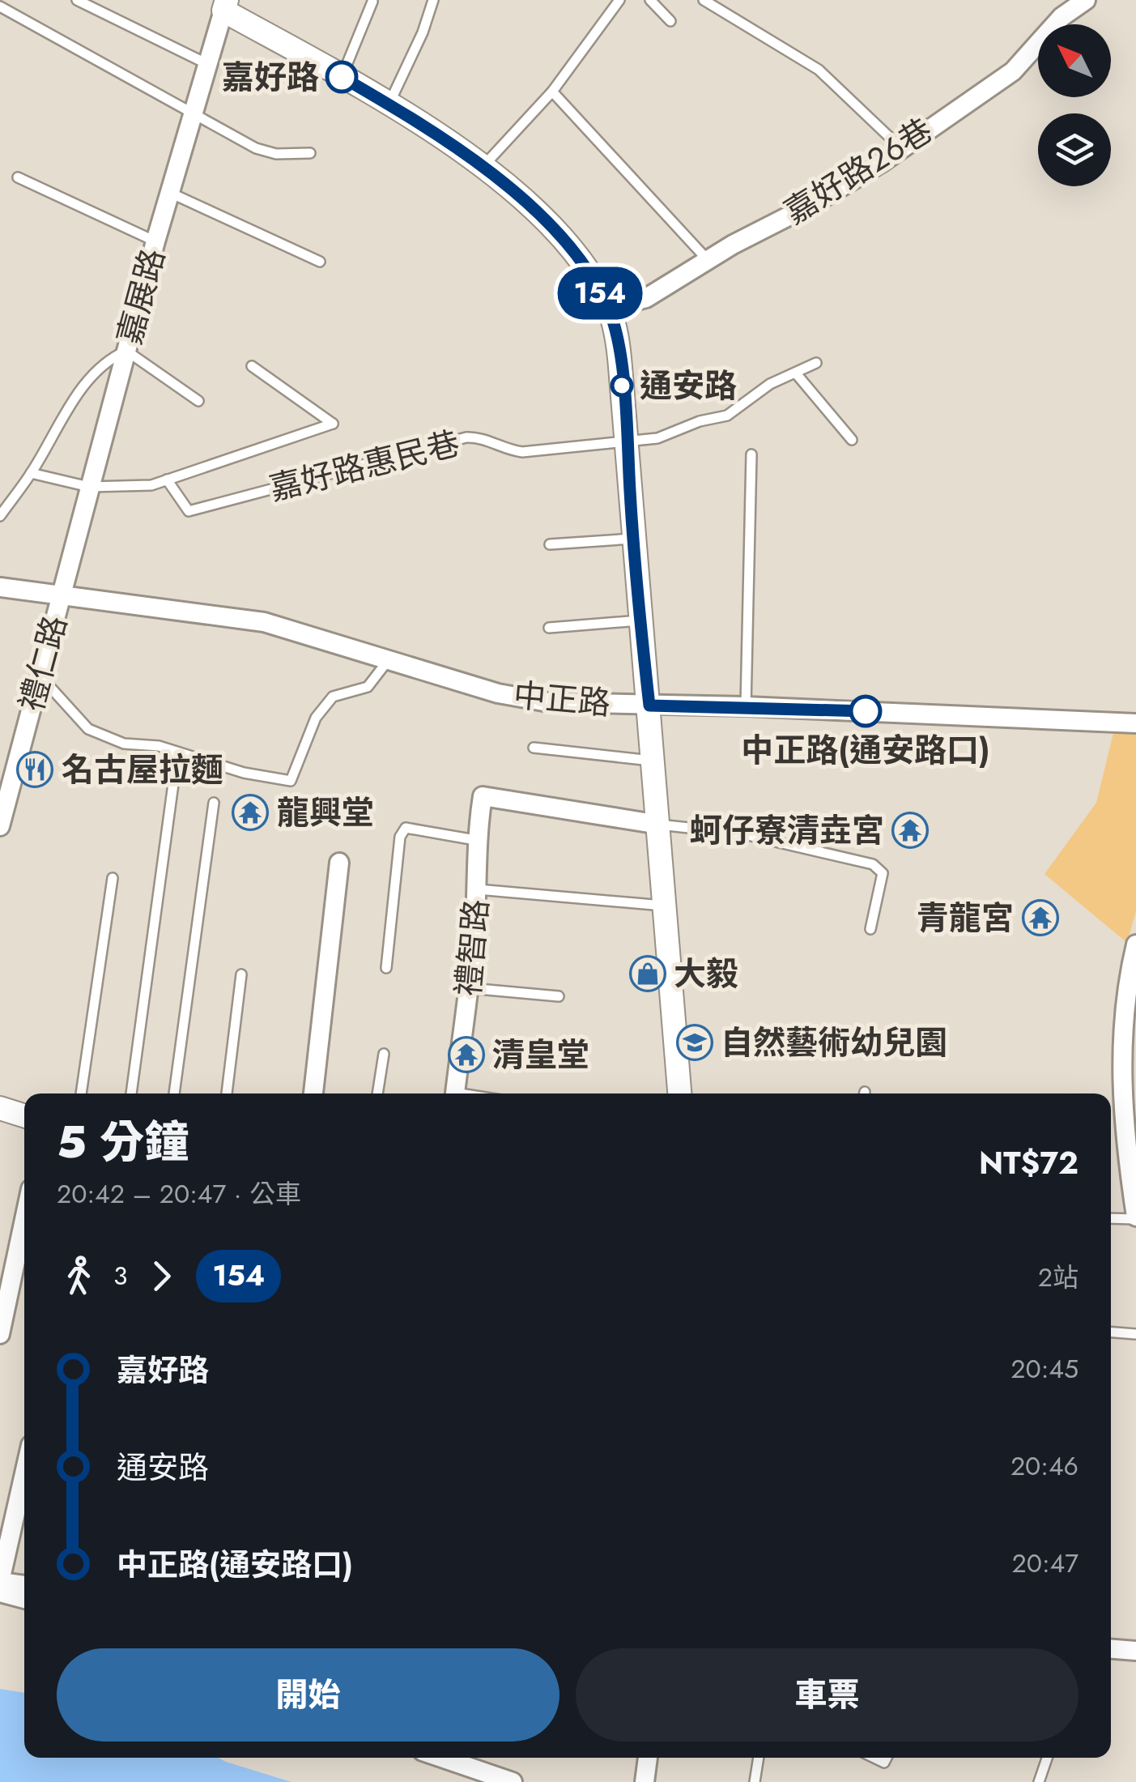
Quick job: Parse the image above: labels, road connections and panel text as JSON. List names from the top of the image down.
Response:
{
  "streets": {
    "street": [
      "嘉好路26巷",
      "嘉展路",
      "禮仁路",
      "中正路",
      "禮智路"
    ],
    "lane": ["嘉好路惠民巷"]
  },
  "crossings": [
    ["嘉展路", "禮仁路"],
    ["嘉展路", "中正路"],
    ["禮仁路", "中正路"]
  ],
  "places": {
    "other": ["嘉好路", "通安路", "中正路(通安路口)"],
    "restaurant": ["名古屋拉麵"],
    "temple": [
      "龍興堂",
      "蚵仔寮清垚宮",
      "青龍宮",
      "清皇堂"
    ],
    "shop": ["大毅"],
    "school or university": ["自然藝術幼兒園"]
  },
  "lines": ["bus line 154"],
  "north": "top left",
  "page": {
    "on_map": "154",
    "heading": ["5 分鐘", "20:42 – 20:47 · 公車", "NT$72"],
    "legs": ["3", "154", "2站"],
    "list": [
      {
        "name": "嘉好路",
        "value": "20:45"
      },
      {
        "name": "通安路",
        "value": "20:46"
      },
      {
        "name": "中正路(通安路口)",
        "value": "20:47"
      }
    ],
    "buttons": ["開始", "車票"]
  }
}
